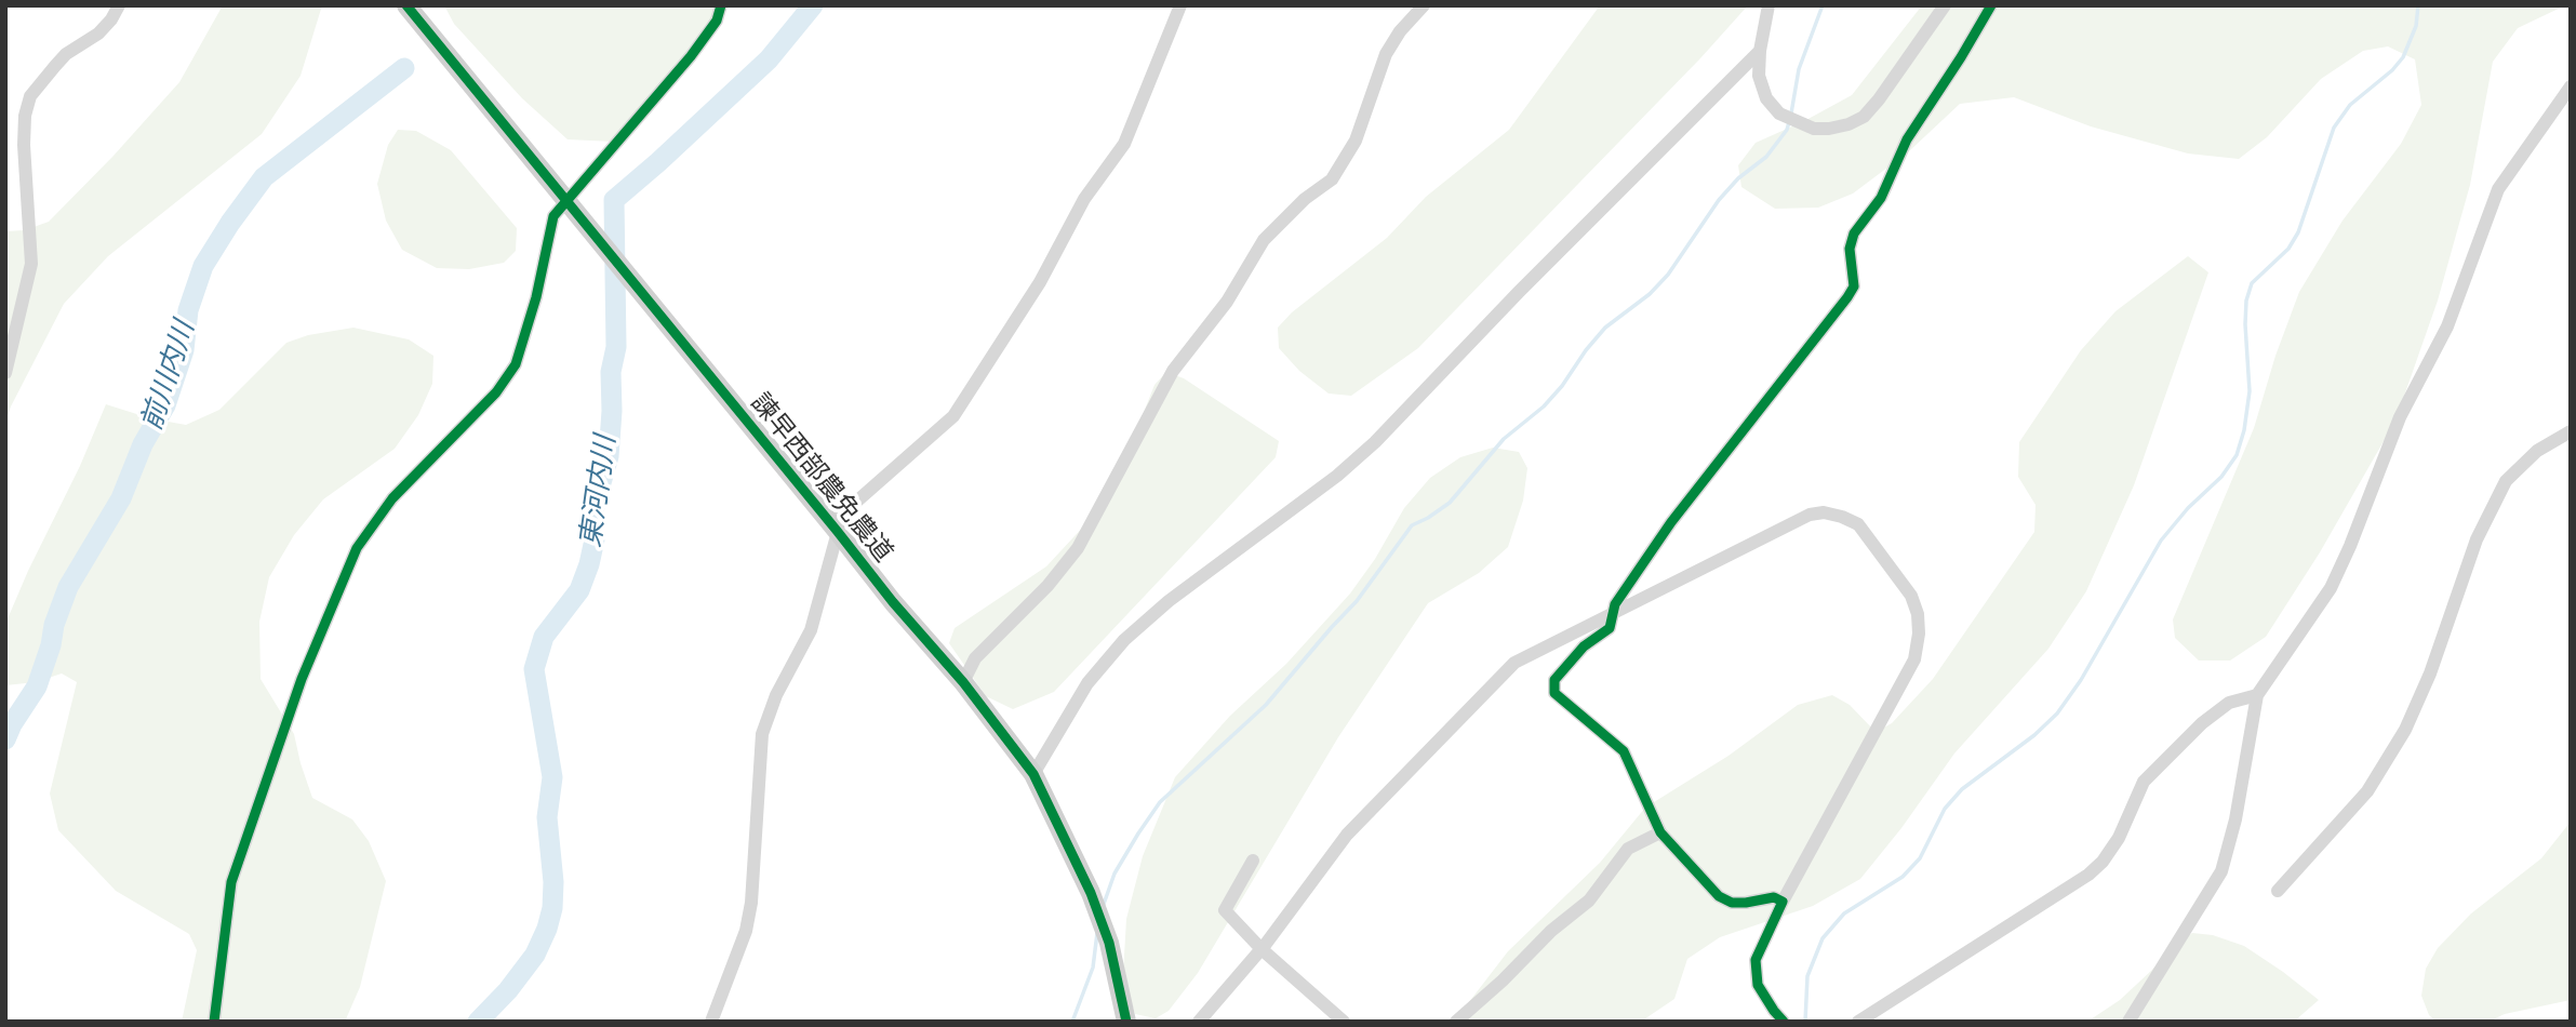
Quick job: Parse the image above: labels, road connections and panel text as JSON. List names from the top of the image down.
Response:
{
  "streets": {
    "street": ["諫早西部農免農道"]
  },
  "water": ["前川内川", "東河内川"]
}
